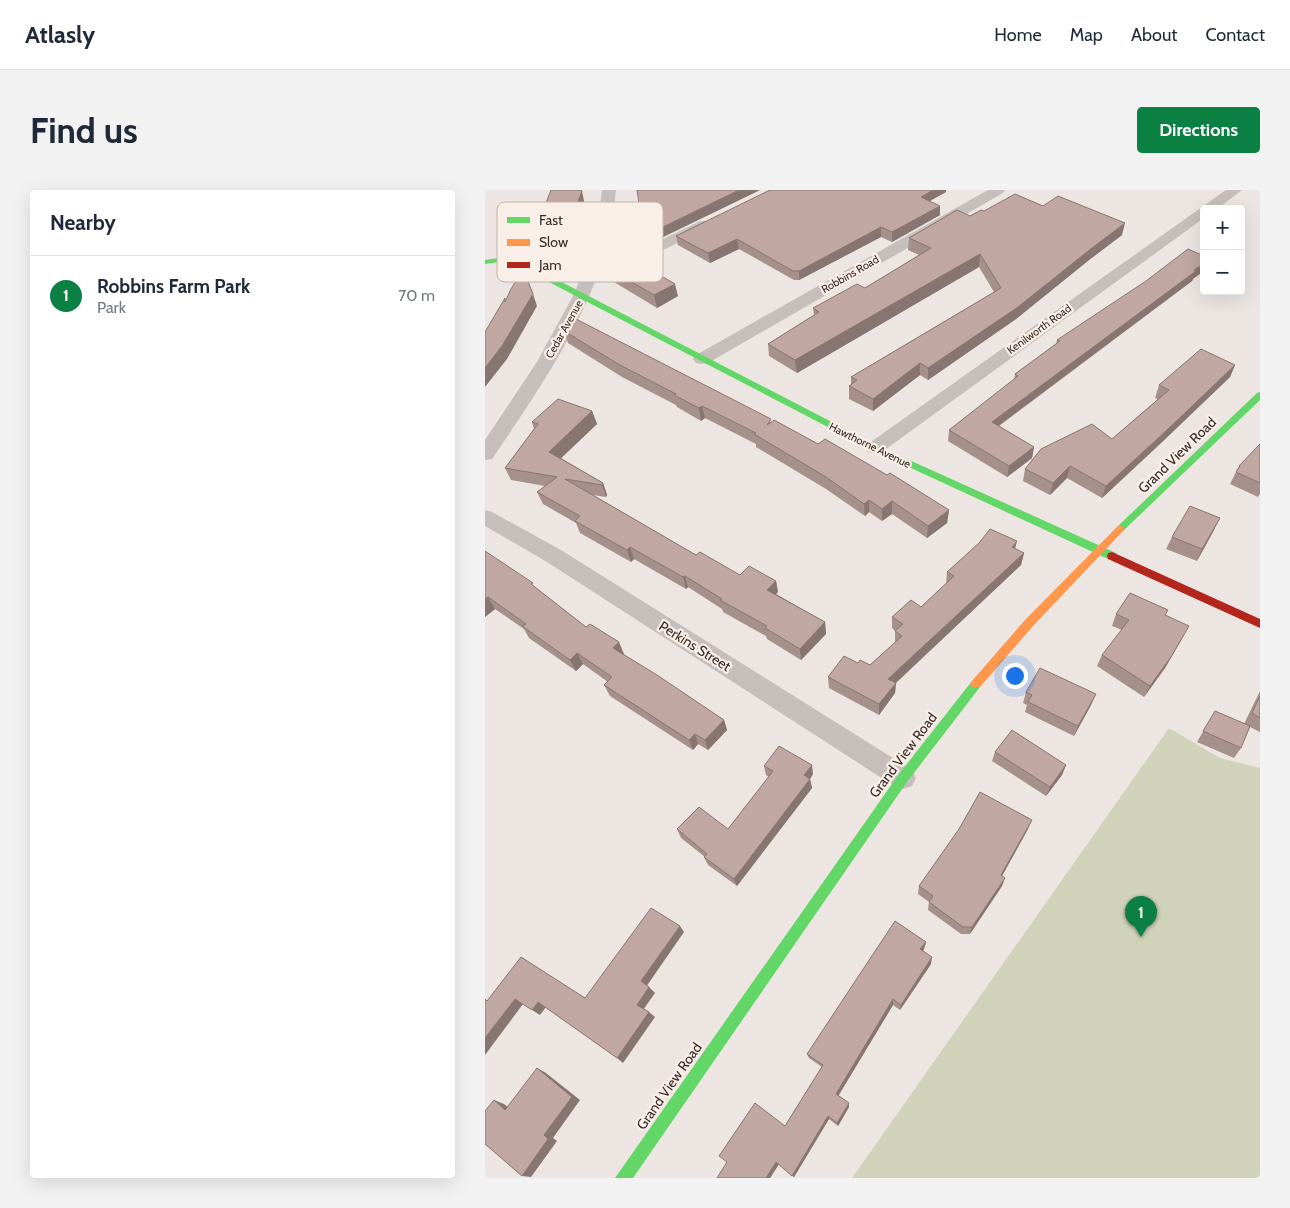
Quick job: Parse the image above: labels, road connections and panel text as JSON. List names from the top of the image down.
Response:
{
  "streets": {
    "street": [
      "Robbins Road",
      "Cedar Avenue",
      "Kenilworth Road",
      "Hawthorne Avenue",
      "Grand View Road",
      "Perkins Street"
    ]
  },
  "crossings": [
    ["Robbins Road", "Hawthorne Avenue"],
    ["Cedar Avenue", "Hawthorne Avenue"],
    ["Kenilworth Road", "Hawthorne Avenue"],
    ["Hawthorne Avenue", "Grand View Road"],
    ["Grand View Road", "Perkins Street"]
  ],
  "legend": ["Fast", "Slow", "Jam"],
  "page": {
    "header": "Atlasly",
    "nav": [
      "Home",
      "Map",
      "About",
      "Contact"
    ],
    "buttons": "Directions",
    "title": "Find us",
    "heading": "Nearby",
    "map_buttons": ["+", "−"],
    "list": [
      {
        "mark": "1",
        "name": "Robbins Farm Park",
        "note": "Park",
        "value": "70 m"
      }
    ],
    "pins": "1"
  }
}
